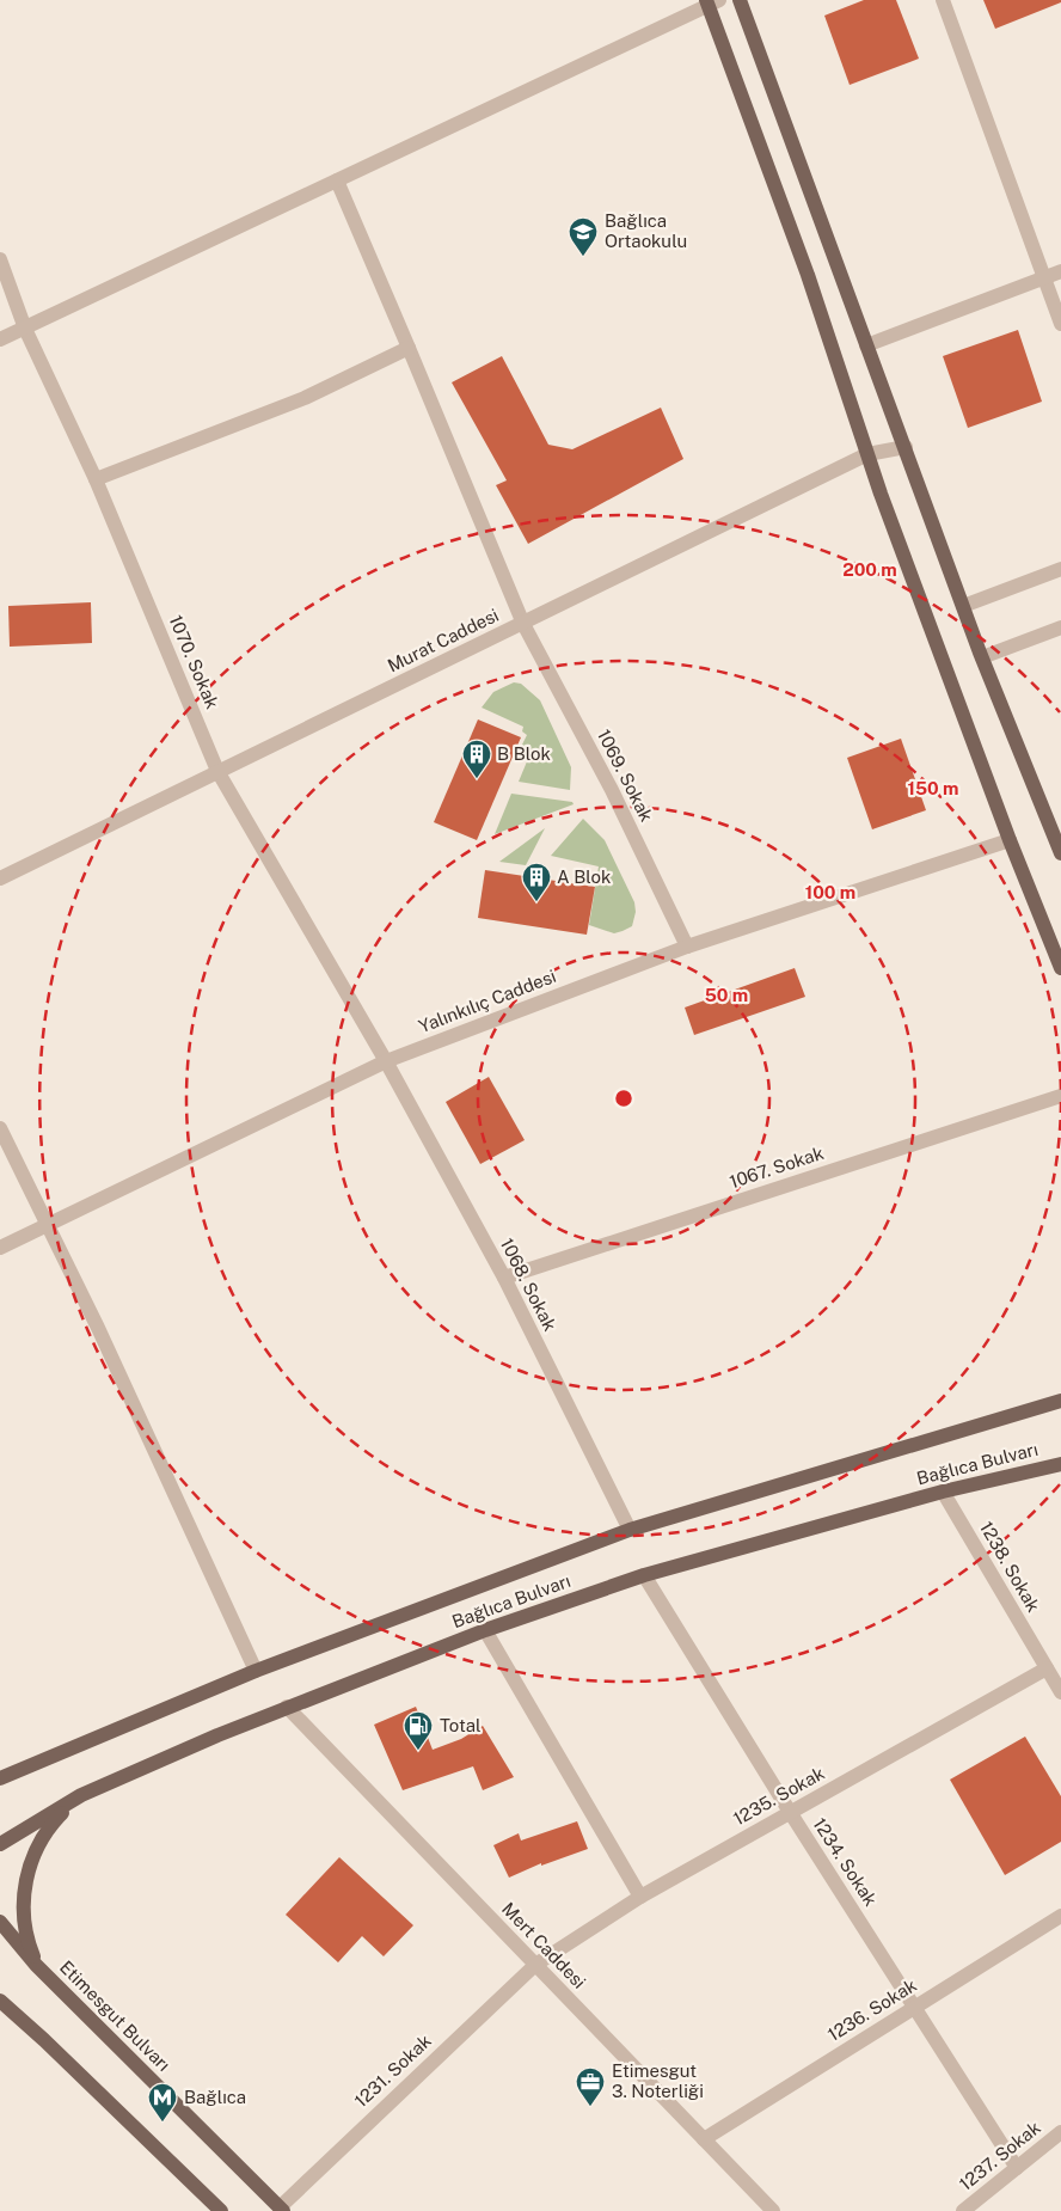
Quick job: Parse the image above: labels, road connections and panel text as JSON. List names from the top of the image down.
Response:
{
  "streets": {
    "main road": ["Bağlıca Bulvarı", "Etimesgut Bulvarı"],
    "street": [
      "Murat Caddesi",
      "1070. Sokak",
      "1069. Sokak",
      "Yalınkılıç Caddesi",
      "1067. Sokak",
      "1068. Sokak",
      "1238. Sokak",
      "1235. Sokak",
      "1234. Sokak",
      "Mert Caddesi",
      "1236. Sokak",
      "1231. Sokak",
      "1237. Sokak"
    ]
  },
  "crossings": [
    ["Murat Caddesi", "1070. Sokak"],
    ["Murat Caddesi", "1069. Sokak"],
    ["1070. Sokak", "Yalınkılıç Caddesi"],
    ["1070. Sokak", "1068. Sokak"],
    ["1069. Sokak", "Yalınkılıç Caddesi"],
    ["Yalınkılıç Caddesi", "1068. Sokak"],
    ["1067. Sokak", "1068. Sokak"],
    ["1068. Sokak", "Bağlıca Bulvarı"],
    ["Bağlıca Bulvarı", "1238. Sokak"],
    ["Bağlıca Bulvarı", "1234. Sokak"],
    ["Bağlıca Bulvarı", "Mert Caddesi"],
    ["1238. Sokak", "1235. Sokak"],
    ["1235. Sokak", "1234. Sokak"],
    ["1235. Sokak", "Mert Caddesi"],
    ["1235. Sokak", "1231. Sokak"],
    ["1234. Sokak", "1236. Sokak"],
    ["1234. Sokak", "1237. Sokak"],
    ["Mert Caddesi", "1236. Sokak"],
    ["Mert Caddesi", "1231. Sokak"],
    ["Etimesgut Bulvarı", "1231. Sokak"]
  ],
  "places": {
    "school or university": ["Bağlıca Ortaokulu"],
    "building": ["B Blok", "A Blok"],
    "fuel station": ["Total"],
    "office": ["Etimesgut 3. Noterliği"],
    "metro station": ["Bağlıca"]
  },
  "rings": [
    "200 m",
    "150 m",
    "100 m",
    "50 m"
  ]
}
